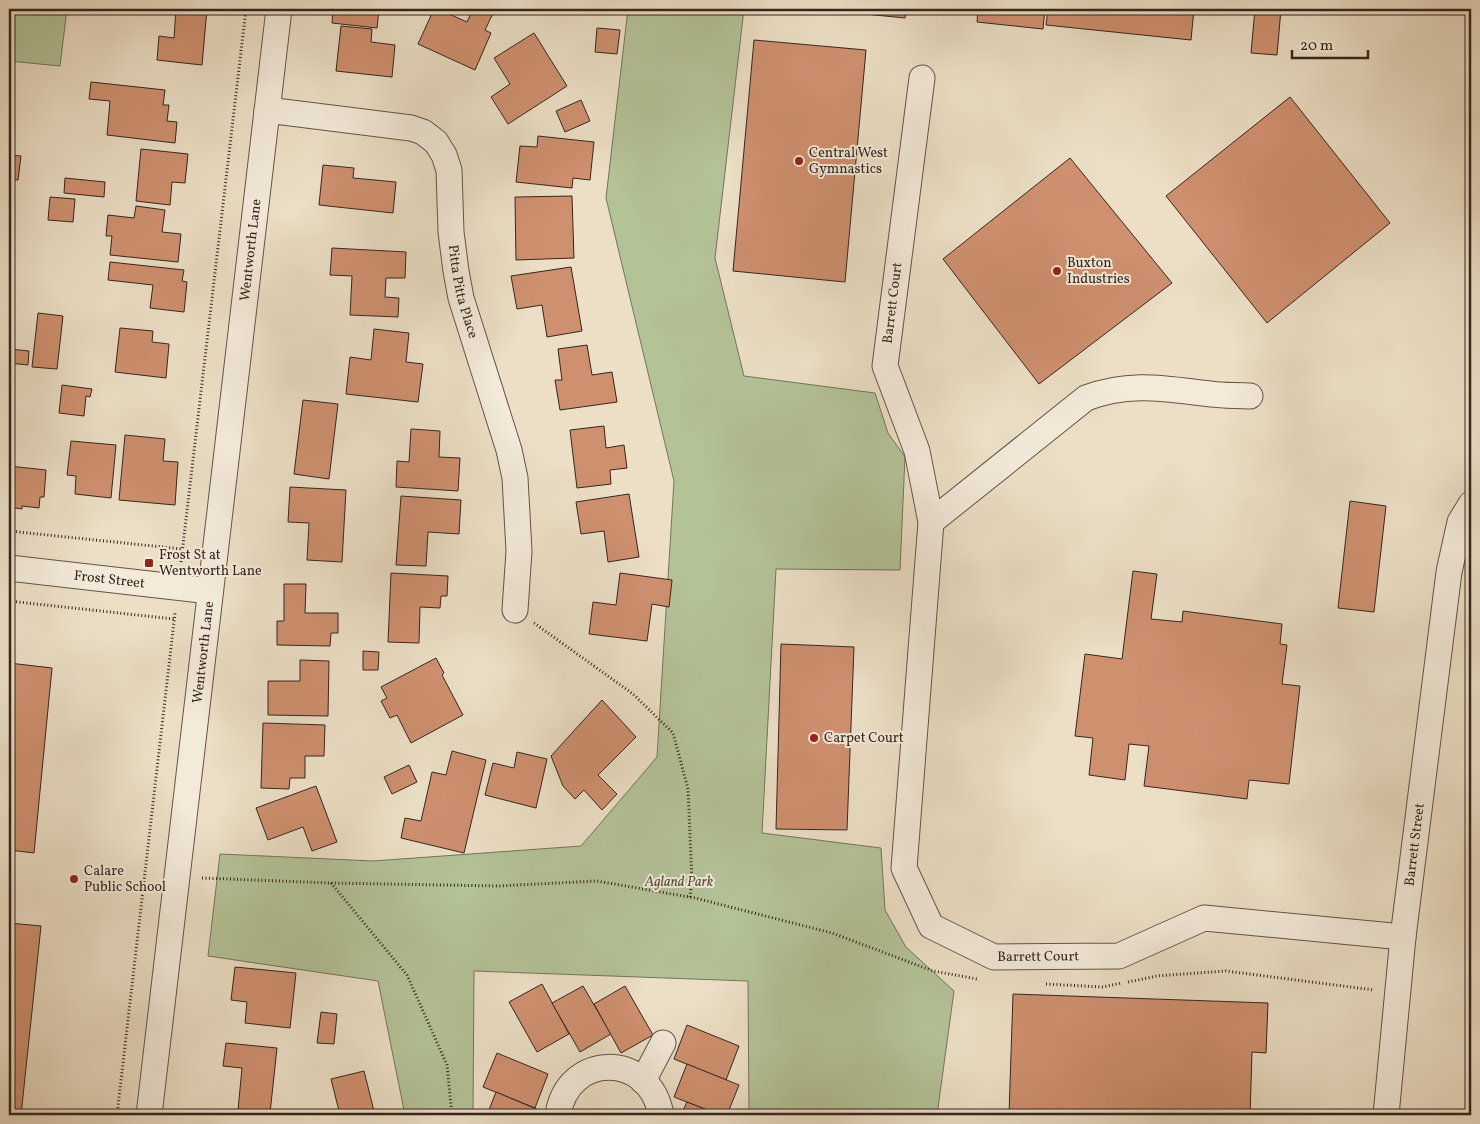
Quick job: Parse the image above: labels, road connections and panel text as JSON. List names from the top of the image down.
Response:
{
  "streets": {
    "street": [
      "Wentworth Lane",
      "Pitta Pitta Place",
      "Barrett Court",
      "Frost Street",
      "Barrett Street"
    ]
  },
  "crossings": [
    ["Wentworth Lane", "Pitta Pitta Place"],
    ["Wentworth Lane", "Frost Street"],
    ["Barrett Court", "Barrett Street"]
  ],
  "parks": ["Agland Park"],
  "places": {
    "other": [
      "Central West Gymnastics",
      "Buxton Industries",
      "Carpet Court",
      "Calare Public School"
    ],
    "transit": ["Frost St at Wentworth Lane"]
  },
  "scale_bar": "20 m"
}
